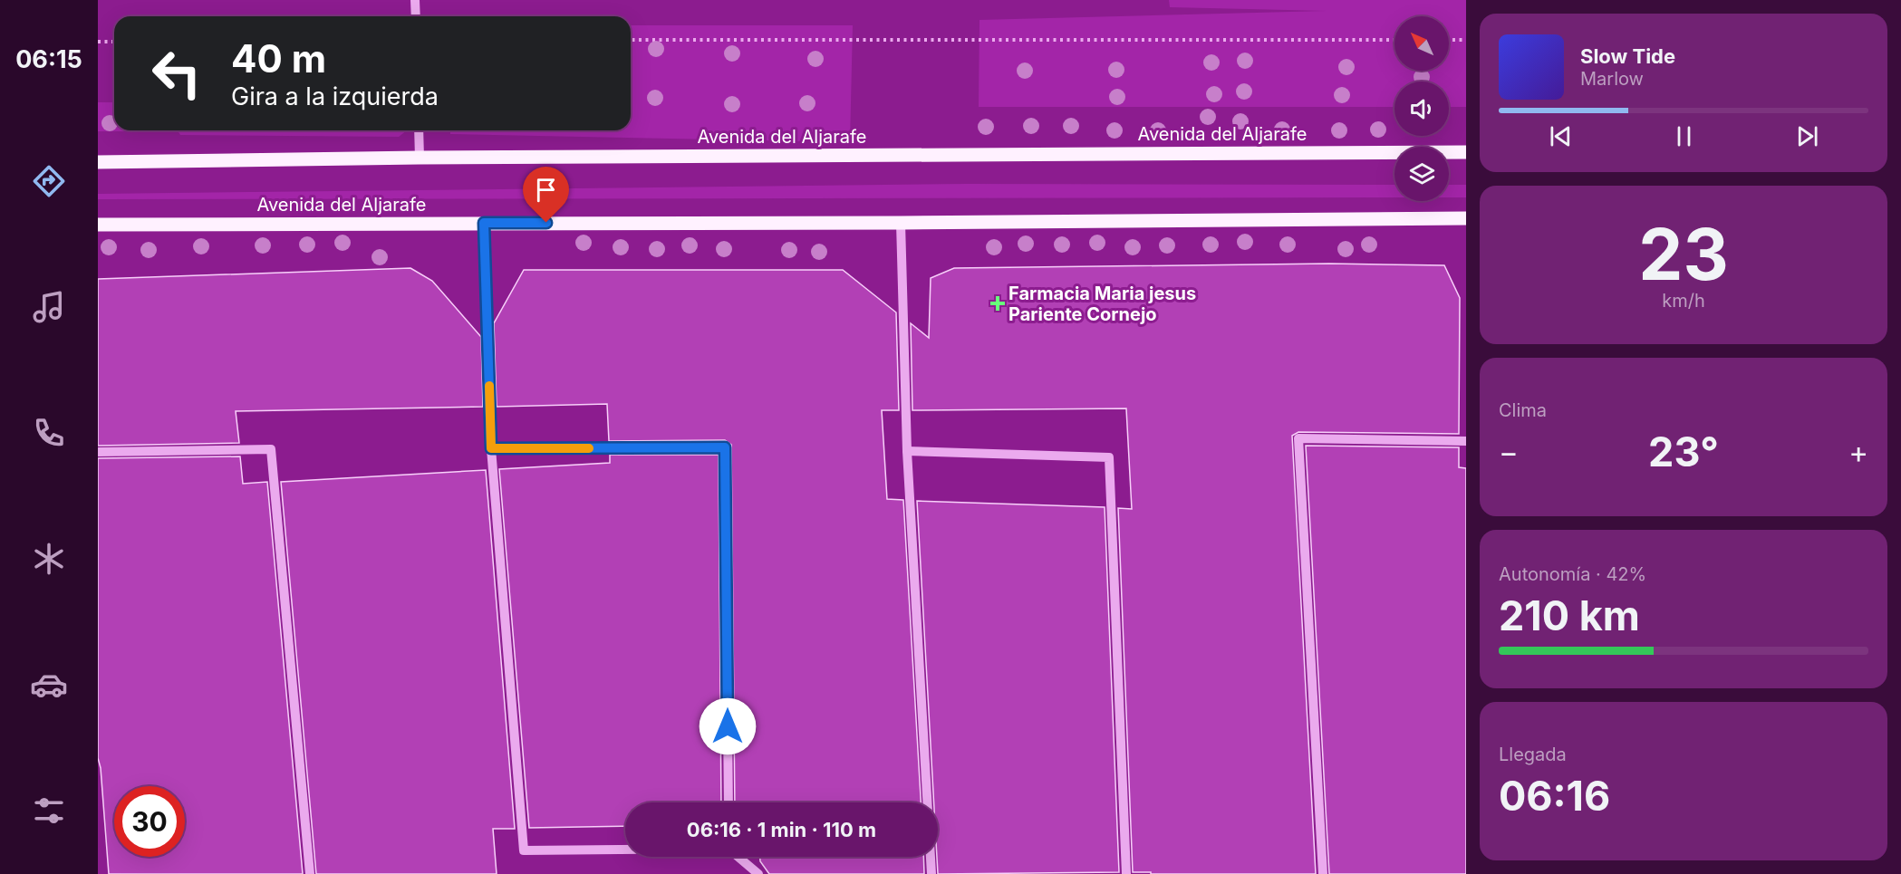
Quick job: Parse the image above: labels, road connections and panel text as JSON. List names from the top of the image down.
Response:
{
  "streets": {
    "main road": ["Avenida del Aljarafe"]
  },
  "places": {
    "health": ["Farmacia Maria jesus Pariente Cornejo"]
  },
  "north": "top left",
  "page": {
    "tabs": "06:15",
    "turn": ["40 m", "Gira a la izquierda"],
    "song": ["Slow Tide", "Marlow"],
    "tile": [
      ["23", "km/h"],
      "Clima",
      ["Autonomía · 42%", "210 km"],
      ["Llegada", "06:16"]
    ],
    "heat": ["−", "23°", "+"],
    "limit": "30",
    "trip": "06:16 · 1 min · 110 m"
  }
}
